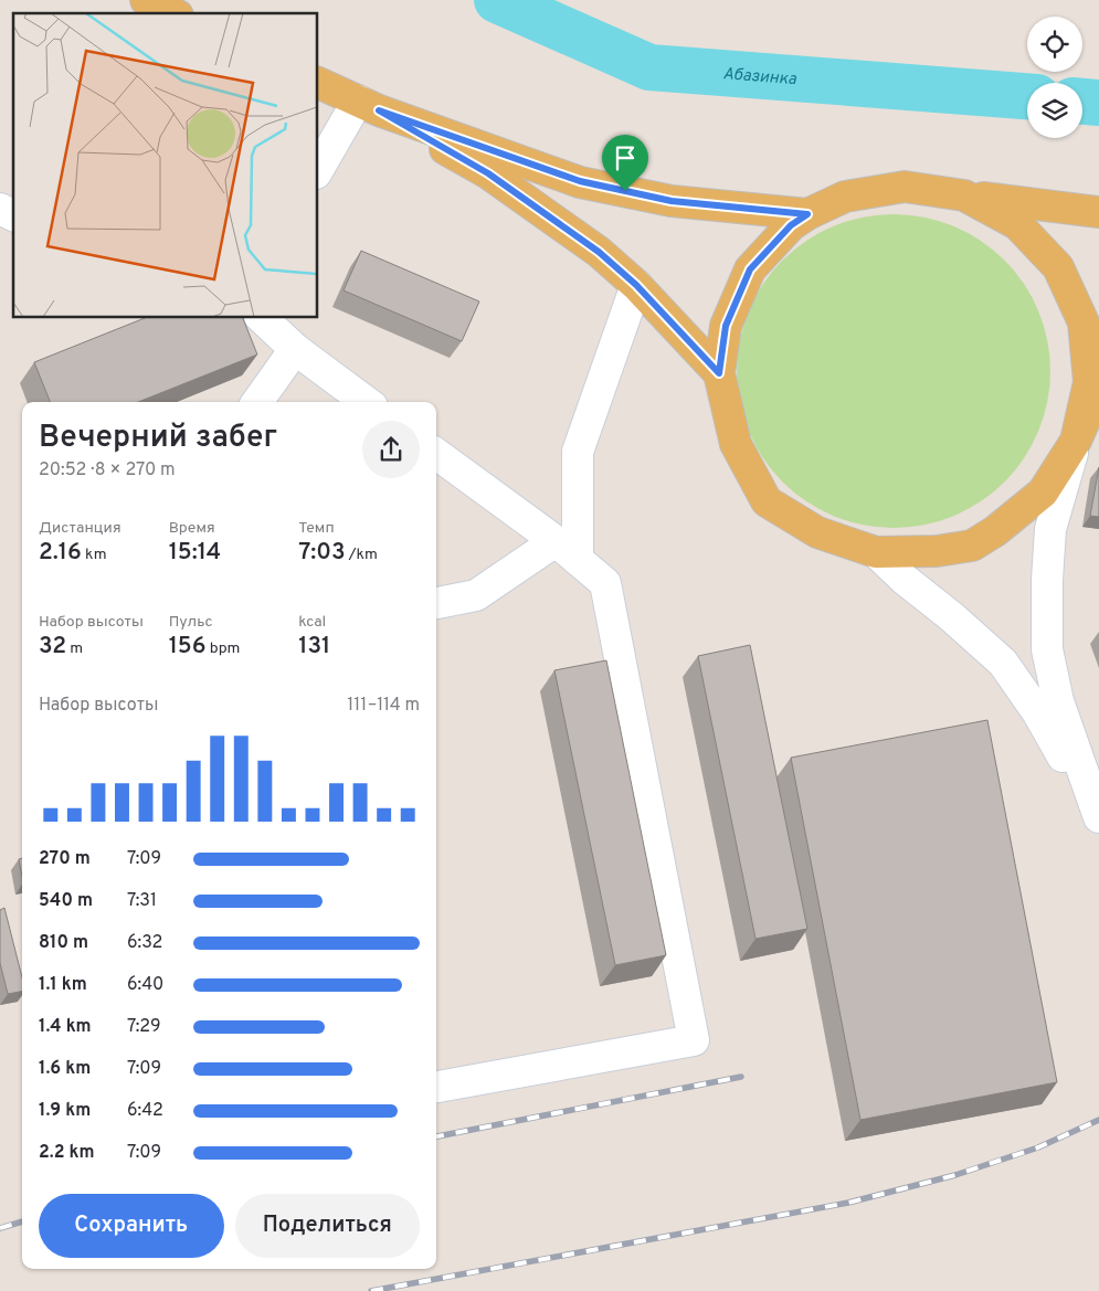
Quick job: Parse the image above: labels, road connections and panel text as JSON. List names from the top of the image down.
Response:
{
  "water": ["Абазинка"],
  "page": {
    "heading": ["Вечерний забег", "20:52 · 8 × 270 m"],
    "stats": [
      ["Дистанция", "2.16 km"],
      ["Время", "15:14"],
      ["Темп", "7:03 /km"],
      ["Набор высоты", "32 m"],
      ["Пульс", "156 bpm"],
      ["kcal", "131"]
    ],
    "chart": ["Набор высоты", "111–114 m"],
    "list": [
      {
        "name": "270 m",
        "note": "7:09"
      },
      {
        "name": "540 m",
        "note": "7:31"
      },
      {
        "name": "810 m",
        "note": "6:32"
      },
      {
        "name": "1.1 km",
        "note": "6:40"
      },
      {
        "name": "1.4 km",
        "note": "7:29"
      },
      {
        "name": "1.6 km",
        "note": "7:09"
      },
      {
        "name": "1.9 km",
        "note": "6:42"
      },
      {
        "name": "2.2 km",
        "note": "7:09"
      }
    ],
    "buttons": ["Сохранить", "Поделиться"]
  }
}
